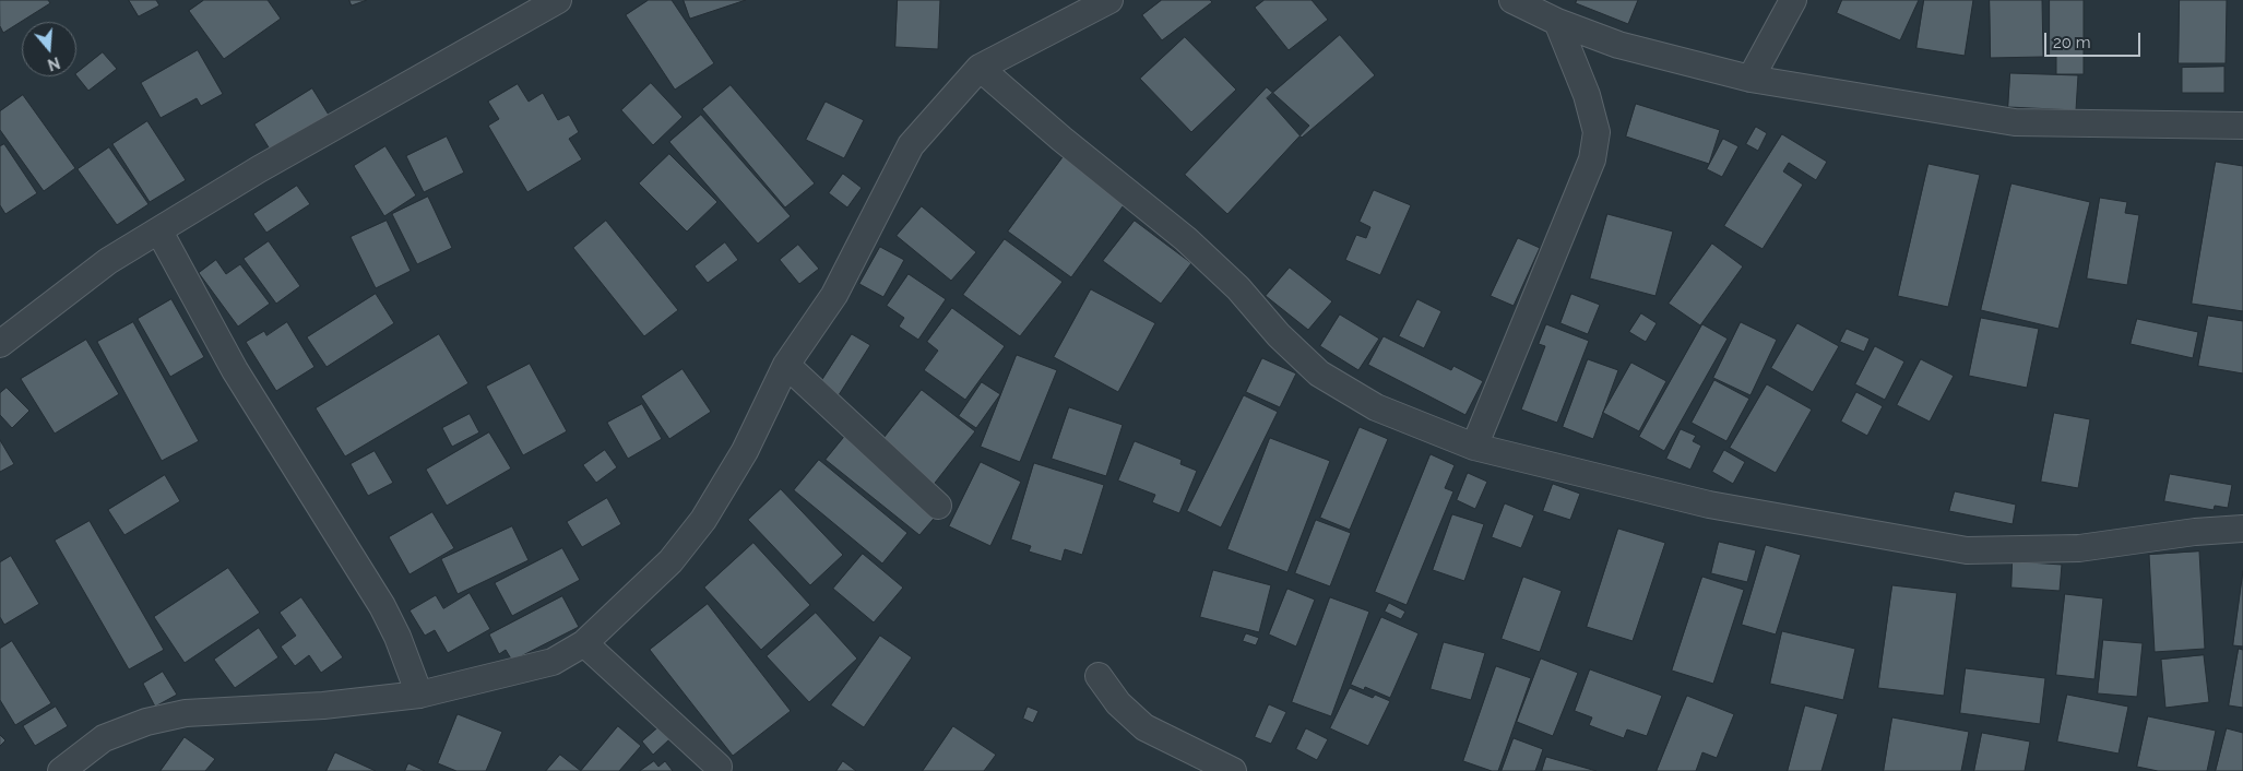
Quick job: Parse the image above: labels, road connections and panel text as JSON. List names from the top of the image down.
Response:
{
  "scale_bar": "20 m",
  "north": "bottom"
}
